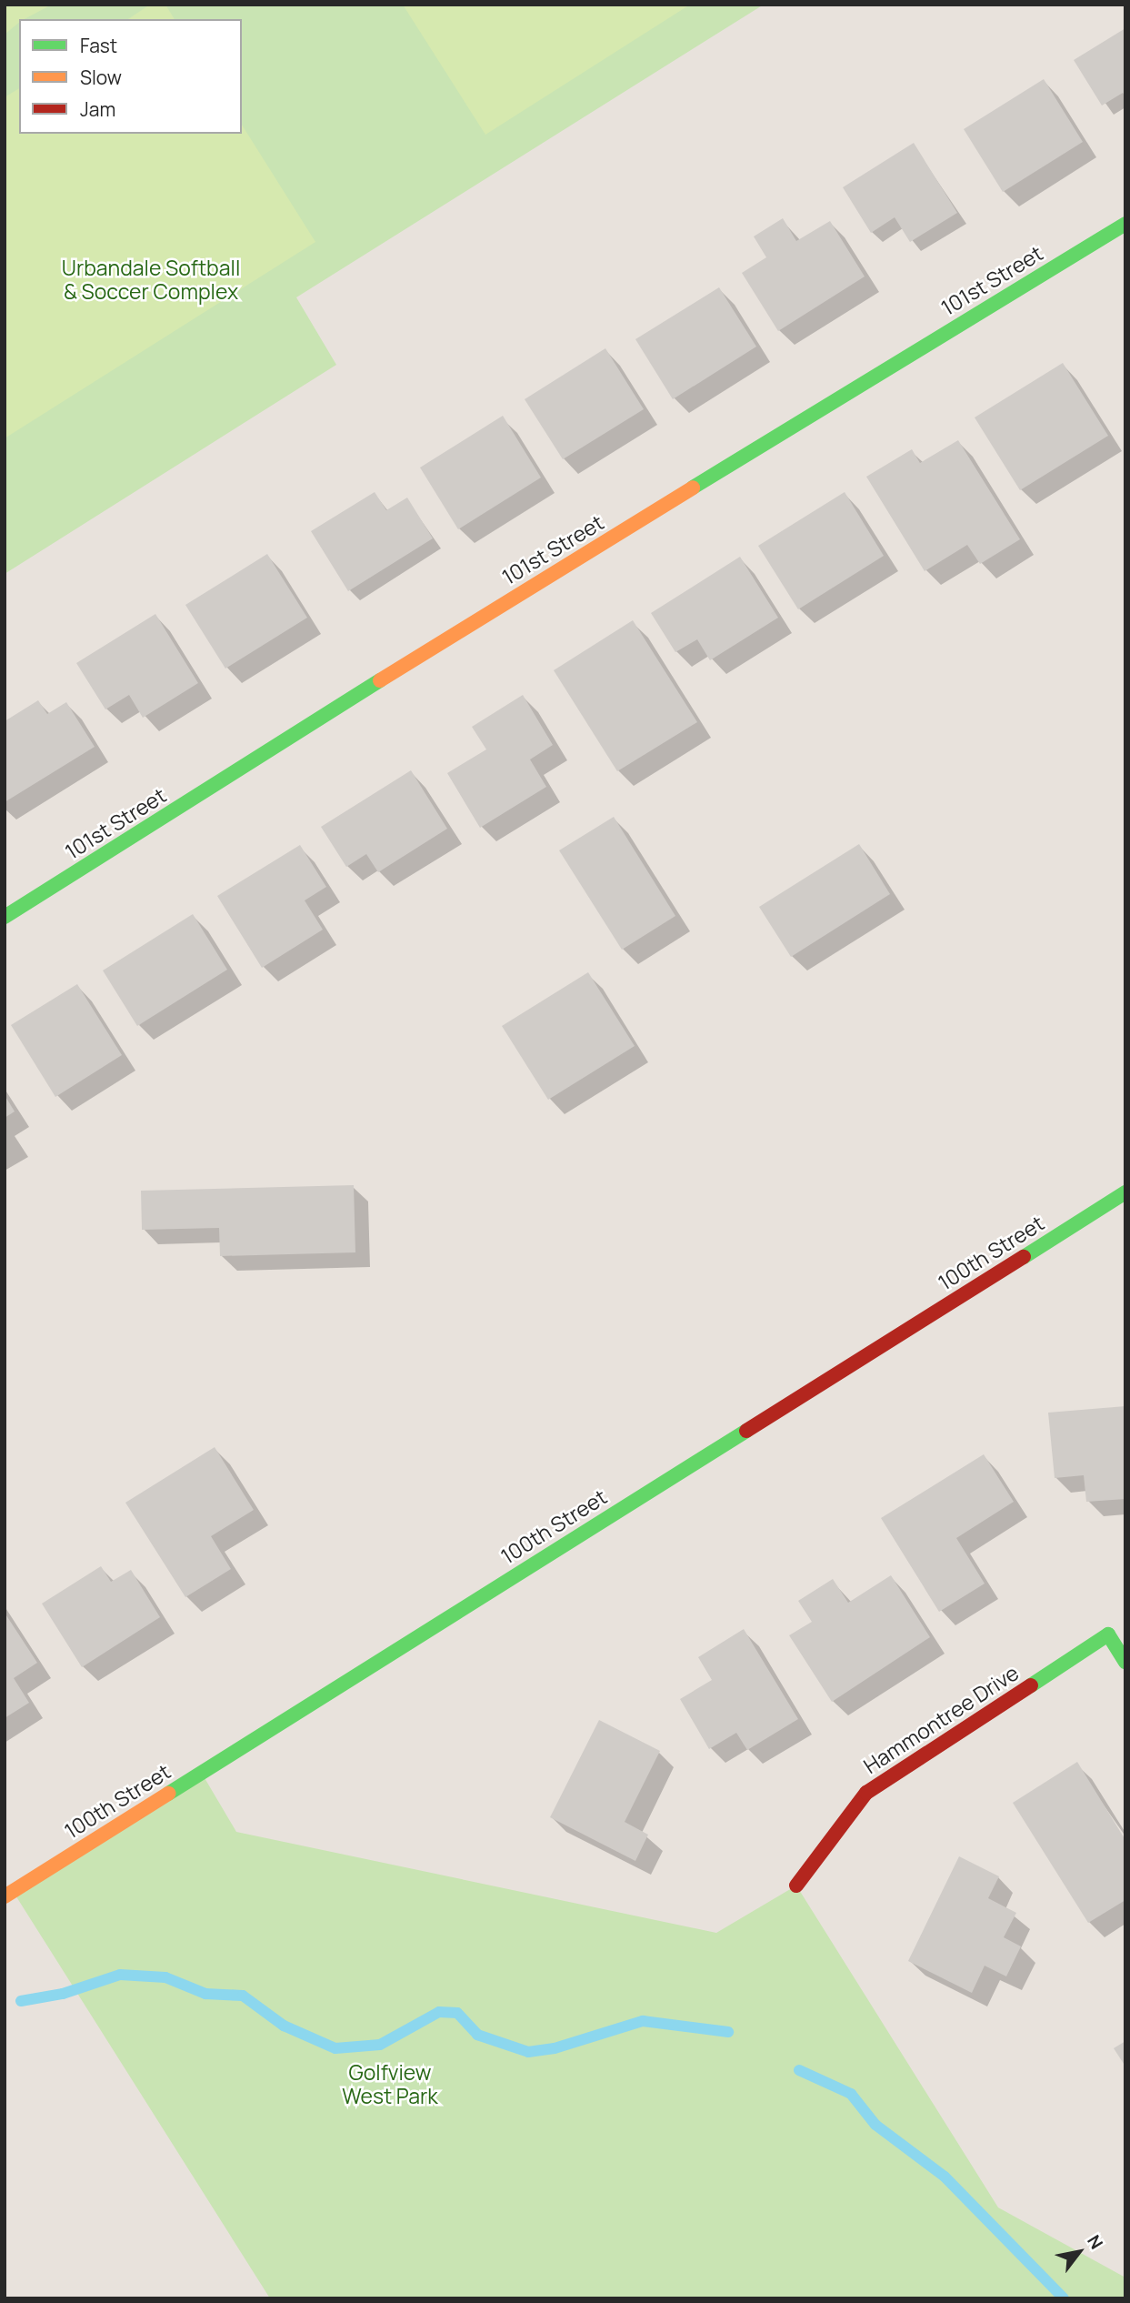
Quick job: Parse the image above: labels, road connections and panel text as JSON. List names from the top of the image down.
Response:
{
  "streets": {
    "street": ["101st Street", "100th Street", "Hammontree Drive"]
  },
  "parks": ["Urbandale Softball & Soccer Complex", "Golfview West Park"],
  "legend": ["Fast", "Slow", "Jam"],
  "north": "top right"
}
